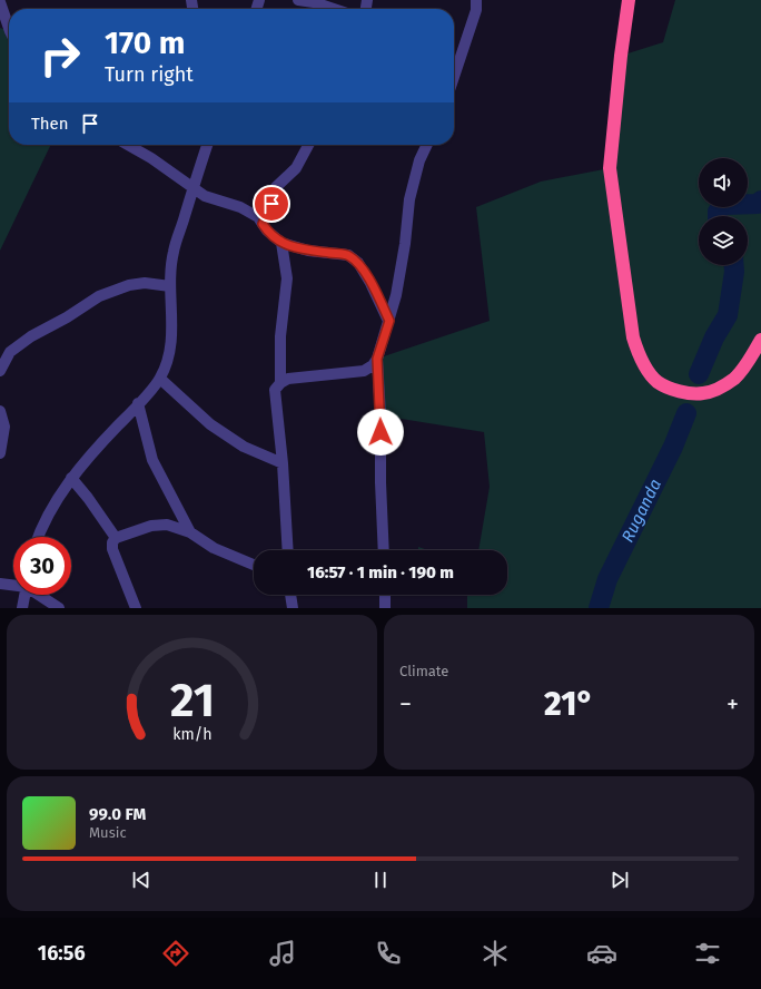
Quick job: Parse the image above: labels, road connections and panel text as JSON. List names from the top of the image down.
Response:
{
  "water": ["Ruganda"],
  "page": {
    "turn": ["170 m", "Turn right"],
    "then": "Then",
    "limit": "30",
    "trip": "16:57 · 1 min · 190 m",
    "tile": "Climate",
    "heat": ["−", "21°", "+"],
    "song": ["99.0 FM", "Music"],
    "tabs": "16:56",
    "gauge": ["21", "km/h"]
  }
}
